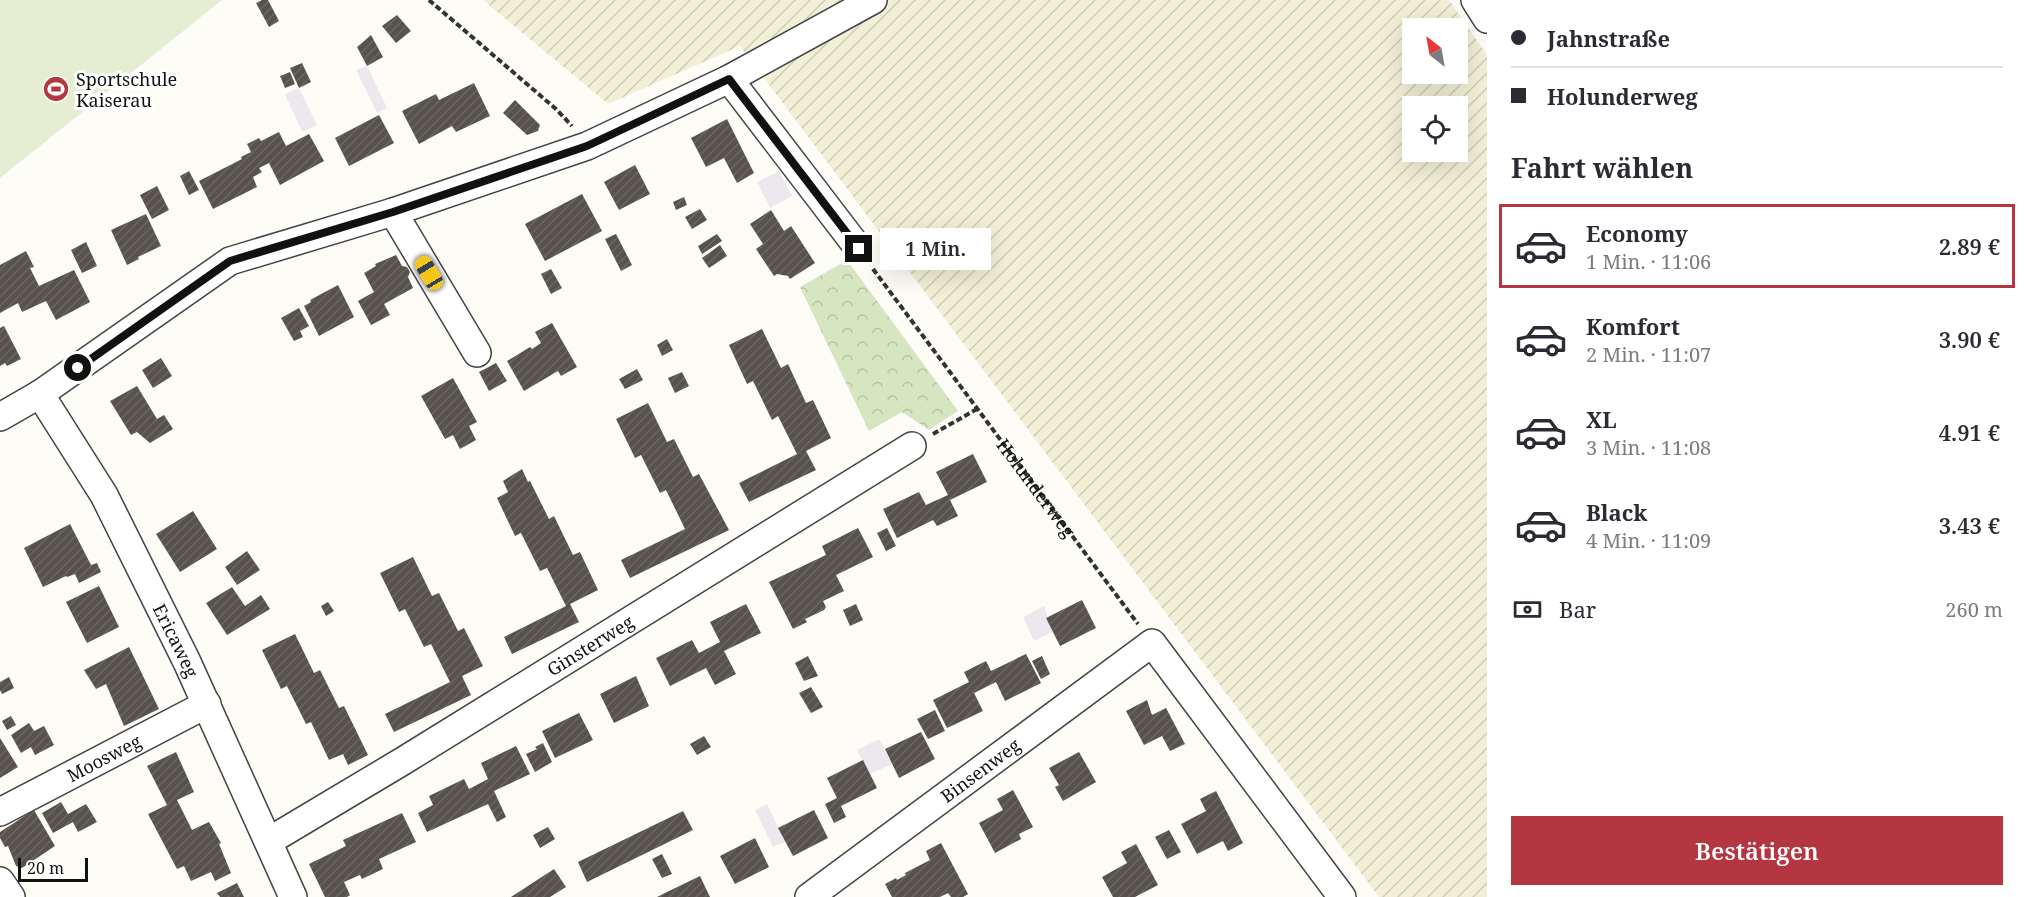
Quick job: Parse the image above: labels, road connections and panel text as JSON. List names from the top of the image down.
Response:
{
  "streets": {
    "street": [
      "Ericaweg",
      "Ginsterweg",
      "Moosweg",
      "Binsenweg"
    ],
    "path": ["Holunderweg"]
  },
  "crossings": [
    ["Holunderweg", "Binsenweg"],
    ["Ericaweg", "Ginsterweg"],
    ["Ericaweg", "Moosweg"]
  ],
  "places": {
    "sports": ["Sportschule Kaiserau"]
  },
  "scale_bar": "20 m",
  "north": "top left",
  "page": {
    "banner": ["Jahnstraße", "Holunderweg"],
    "heading": "Fahrt wählen",
    "list": [
      {
        "name": "Economy",
        "note": "1 Min. · 11:06",
        "value": "2.89 €"
      },
      {
        "name": "Komfort",
        "note": "2 Min. · 11:07",
        "value": "3.90 €"
      },
      {
        "name": "XL",
        "note": "3 Min. · 11:08",
        "value": "4.91 €"
      },
      {
        "name": "Black",
        "note": "4 Min. · 11:09",
        "value": "3.43 €"
      }
    ],
    "bubble": "1 Min.",
    "pay": ["Bar", "260 m"],
    "buttons": "Bestätigen",
    "scale": "20 m"
  }
}
